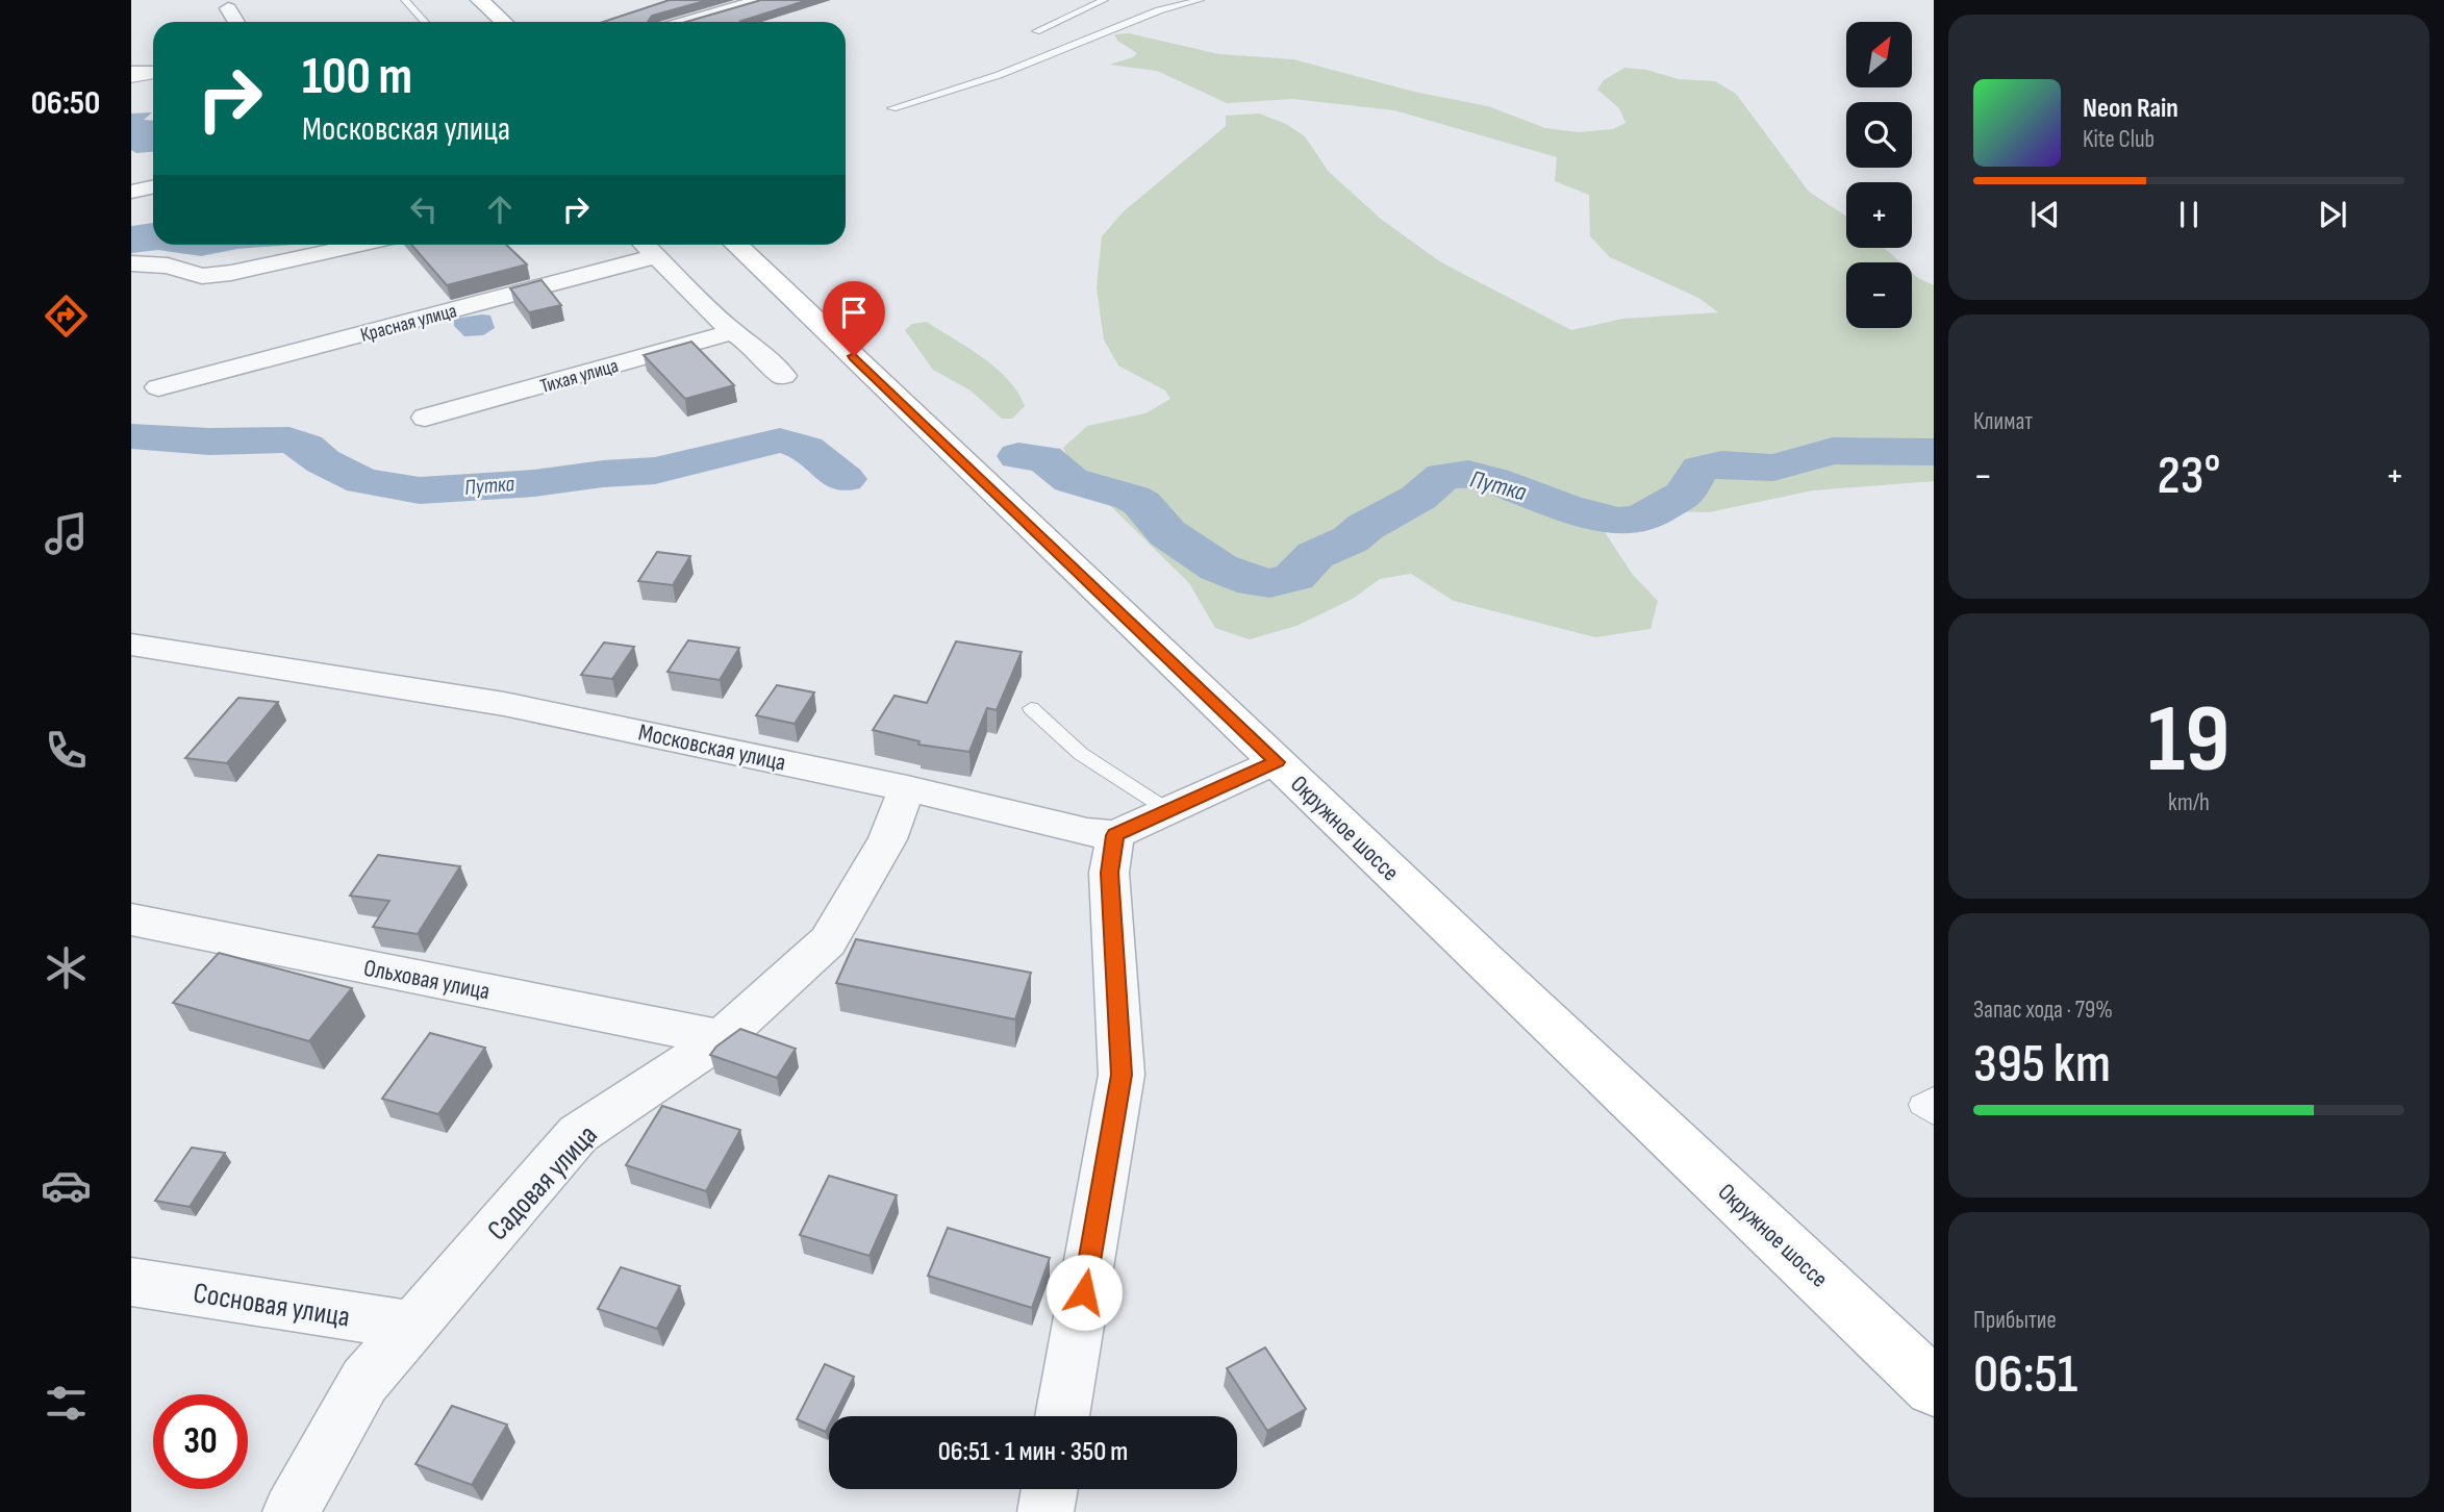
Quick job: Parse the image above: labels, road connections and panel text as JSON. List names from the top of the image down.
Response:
{
  "streets": {
    "main road": ["Окружное шоссе"],
    "street": [
      "Красная улица",
      "Тихая улица",
      "Московская улица",
      "Ольховая улица",
      "Садовая улица",
      "Сосновая улица"
    ]
  },
  "crossings": [
    ["Московская улица", "Садовая улица"],
    ["Ольховая улица", "Садовая улица"],
    ["Садовая улица", "Сосновая улица"]
  ],
  "water": ["Путка"],
  "north": "top right",
  "page": {
    "tabs": "06:50",
    "map_buttons": ["+", "−"],
    "turn": ["100 m", "Московская улица"],
    "song": ["Neon Rain", "Kite Club"],
    "tile": [
      "Климат",
      ["19", "km/h"],
      ["Запас хода · 79%", "395 km"],
      ["Прибытие", "06:51"]
    ],
    "heat": ["−", "23°", "+"],
    "limit": "30",
    "trip": "06:51 · 1 мин · 350 m"
  }
}
